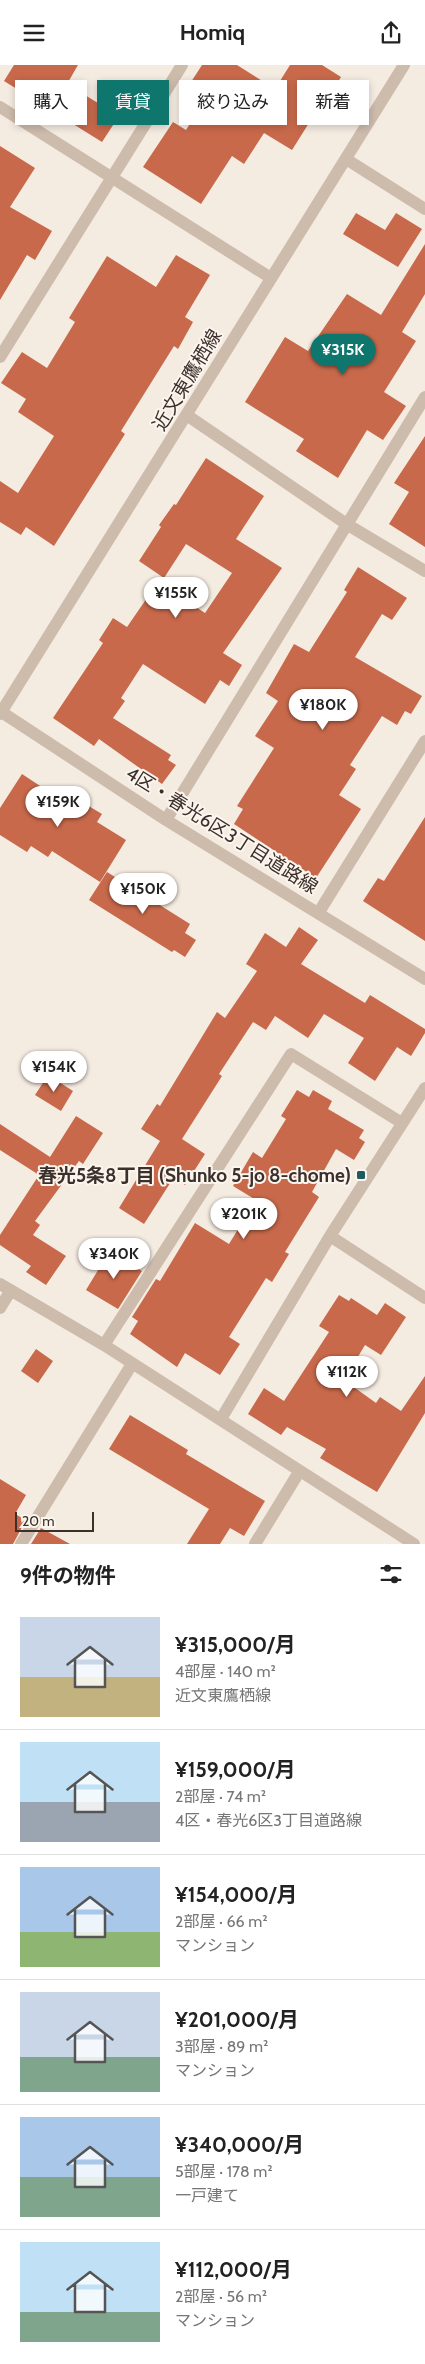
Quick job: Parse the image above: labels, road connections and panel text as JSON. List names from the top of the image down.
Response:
{
  "streets": {
    "street": ["近文東鷹栖線", "4区・春光6区3丁目道路線"]
  },
  "crossings": [
    ["近文東鷹栖線", "4区・春光6区3丁目道路線"]
  ],
  "places": {
    "transit": ["春光5条8丁目 (Shunko 5-jo 8-chome)"]
  },
  "scale_bar": "20 m",
  "page": {
    "header": "Homiq",
    "chip": [
      "購入",
      "賃貸",
      "絞り込み",
      "新着"
    ],
    "price": [
      "¥315K",
      "¥155K",
      "¥180K",
      "¥159K",
      "¥150K",
      "¥154K",
      "¥201K",
      "¥340K",
      "¥112K"
    ],
    "scale": "20 m",
    "heading": "9件の物件",
    "list": [
      {
        "name": "¥315,000/月",
        "note": "4部屋 · 140 m² · 近文東鷹栖線"
      },
      {
        "name": "¥159,000/月",
        "note": "2部屋 · 74 m² · 4区・春光6区3丁目道路線"
      },
      {
        "name": "¥154,000/月",
        "note": "2部屋 · 66 m² · マンション"
      },
      {
        "name": "¥201,000/月",
        "note": "3部屋 · 89 m² · マンション"
      },
      {
        "name": "¥340,000/月",
        "note": "5部屋 · 178 m² · 一戸建て"
      },
      {
        "name": "¥112,000/月",
        "note": "2部屋 · 56 m² · マンション"
      }
    ]
  }
}
